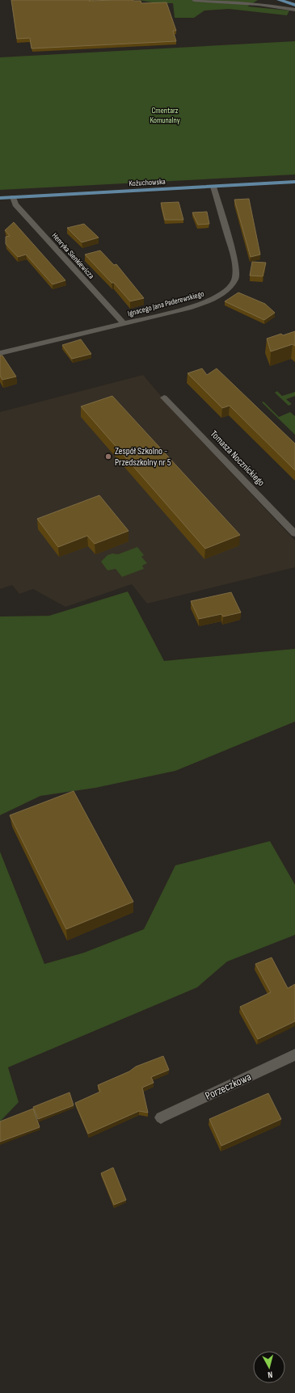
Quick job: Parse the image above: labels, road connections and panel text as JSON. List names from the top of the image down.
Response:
{
  "streets": {
    "main road": ["Kożuchowska"],
    "street": [
      "Henryka Sienkiewicza",
      "Ignacego Jana Paderewskiego",
      "Tomasza Nocznickiego",
      "Porzeczkowa"
    ]
  },
  "crossings": [
    ["Kożuchowska", "Henryka Sienkiewicza"],
    ["Kożuchowska", "Ignacego Jana Paderewskiego"],
    ["Henryka Sienkiewicza", "Ignacego Jana Paderewskiego"]
  ],
  "parks": ["Cmentarz Komunalny"],
  "places": ["Zespół Szkolno - Przedszkolny nr 5"],
  "north": "bottom"
}
